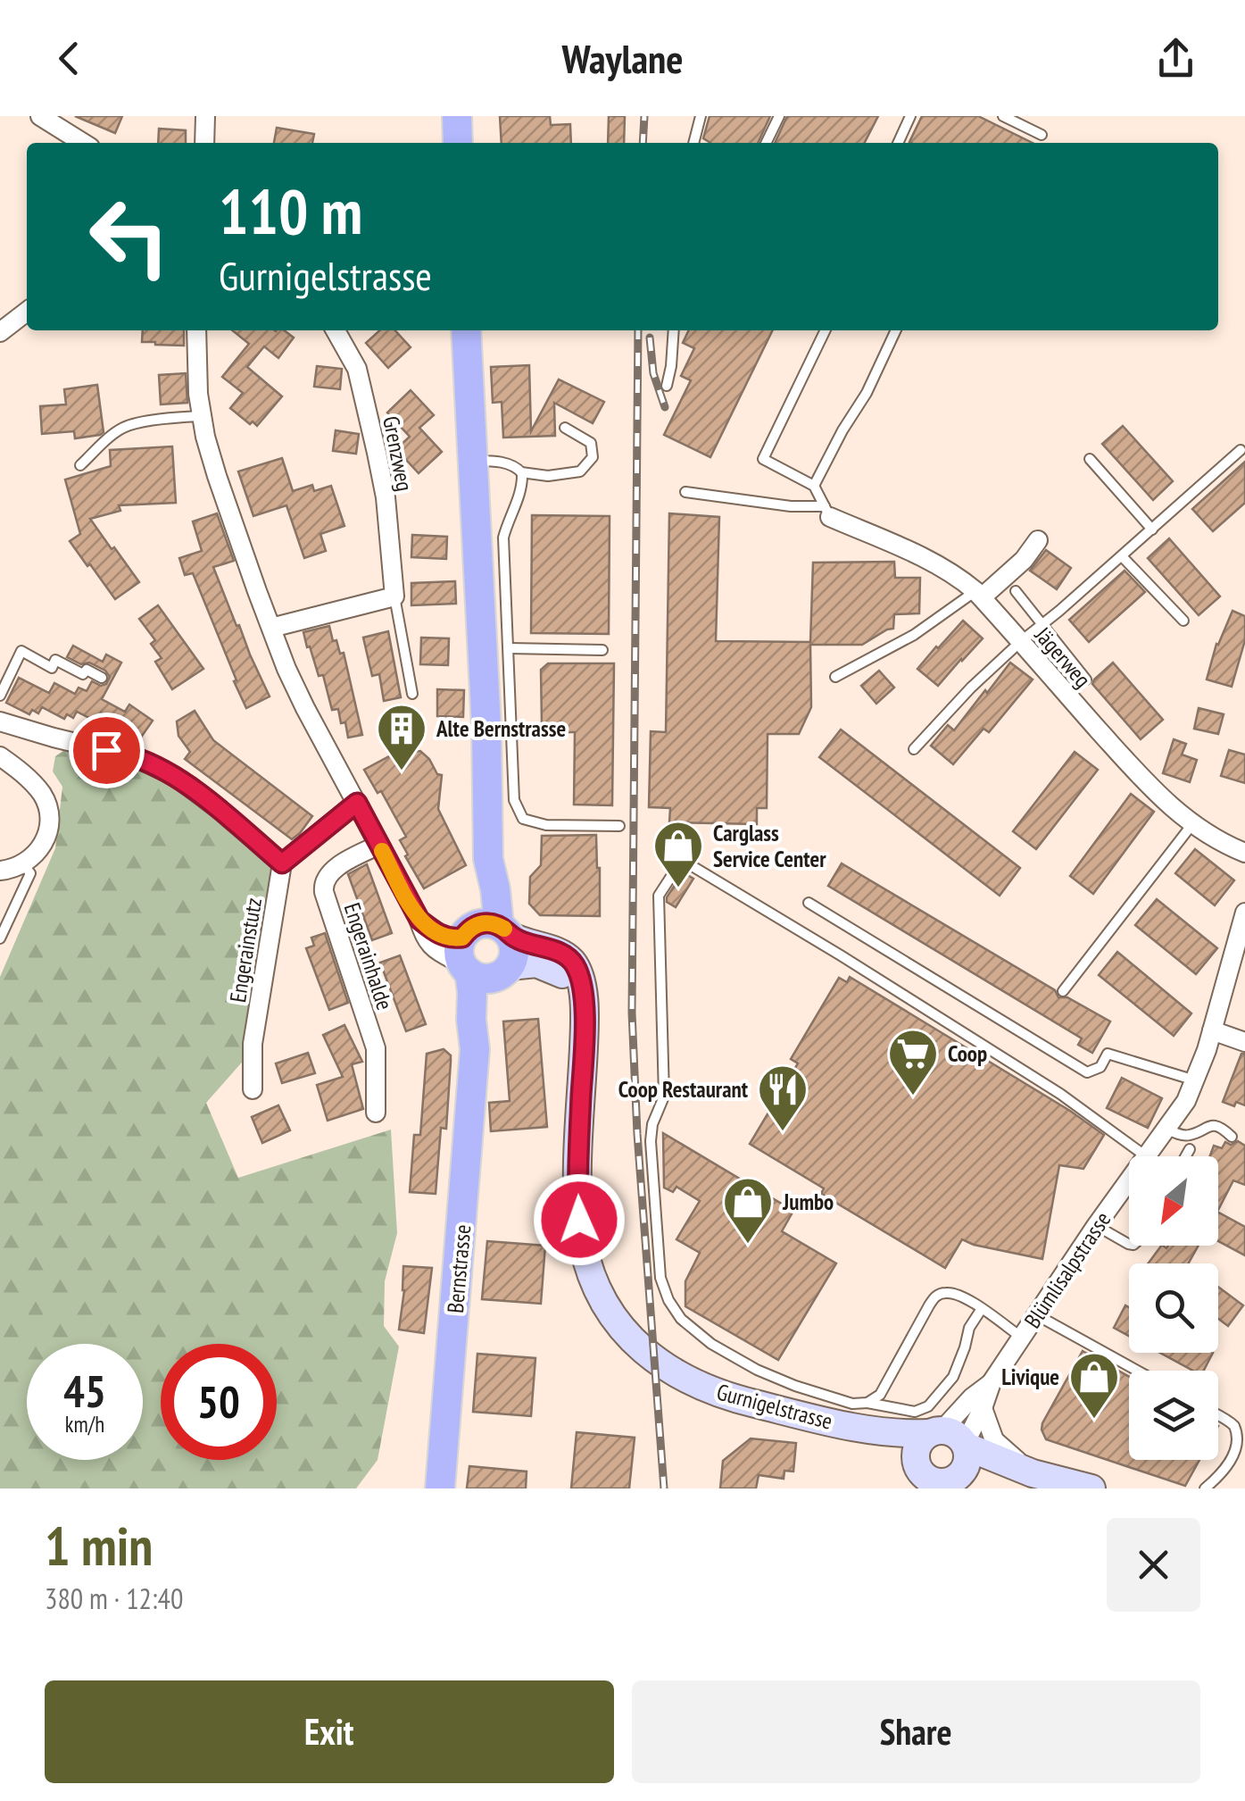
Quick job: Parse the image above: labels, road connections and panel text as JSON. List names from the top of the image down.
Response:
{
  "streets": {
    "main road": ["Bernstrasse", "Gurnigelstrasse"],
    "street": [
      "Grenzweg",
      "Jägerweg",
      "Engerainstutz",
      "Engerainhalde",
      "Blümlisalpstrasse"
    ]
  },
  "crossings": [
    ["Bernstrasse", "Gurnigelstrasse"],
    ["Blümlisalpstrasse", "Gurnigelstrasse"]
  ],
  "places": {
    "building": ["Alte Bernstrasse"],
    "shop": ["Carglass Service Center", "Jumbo", "Livique"],
    "supermarket": ["Coop"],
    "restaurant": ["Coop Restaurant"]
  },
  "north": "bottom left",
  "page": {
    "header": "Waylane",
    "turn": ["110 m", "Gurnigelstrasse"],
    "speed": "45 km/h",
    "limit": "50",
    "heading": ["1 min", "380 m · 12:40"],
    "buttons": ["Exit", "Share"]
  }
}
